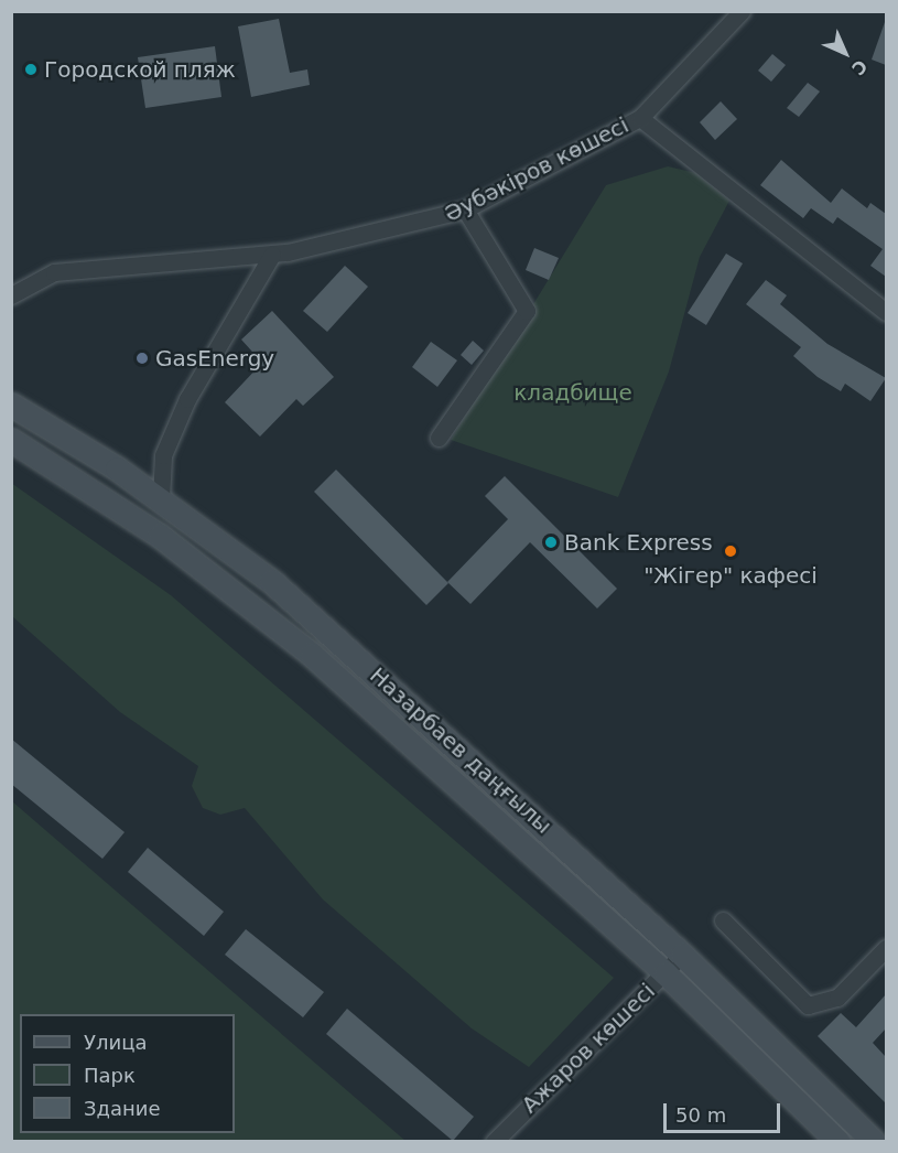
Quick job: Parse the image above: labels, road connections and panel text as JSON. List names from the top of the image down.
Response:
{
  "streets": {
    "main road": ["Назарбаев даңғылы"],
    "street": ["Әубәкіров көшесі", "Ажаров көшесі"]
  },
  "crossings": [
    ["Назарбаев даңғылы", "Ажаров көшесі"]
  ],
  "parks": ["кладбище"],
  "places": [
    "Городской пляж",
    "GasEnergy",
    "Bank Express",
    "\"Жігер\" кафесі"
  ],
  "legend": ["Улица", "Парк", "Здание"],
  "scale_bar": "50 m",
  "north": "bottom right"
}
